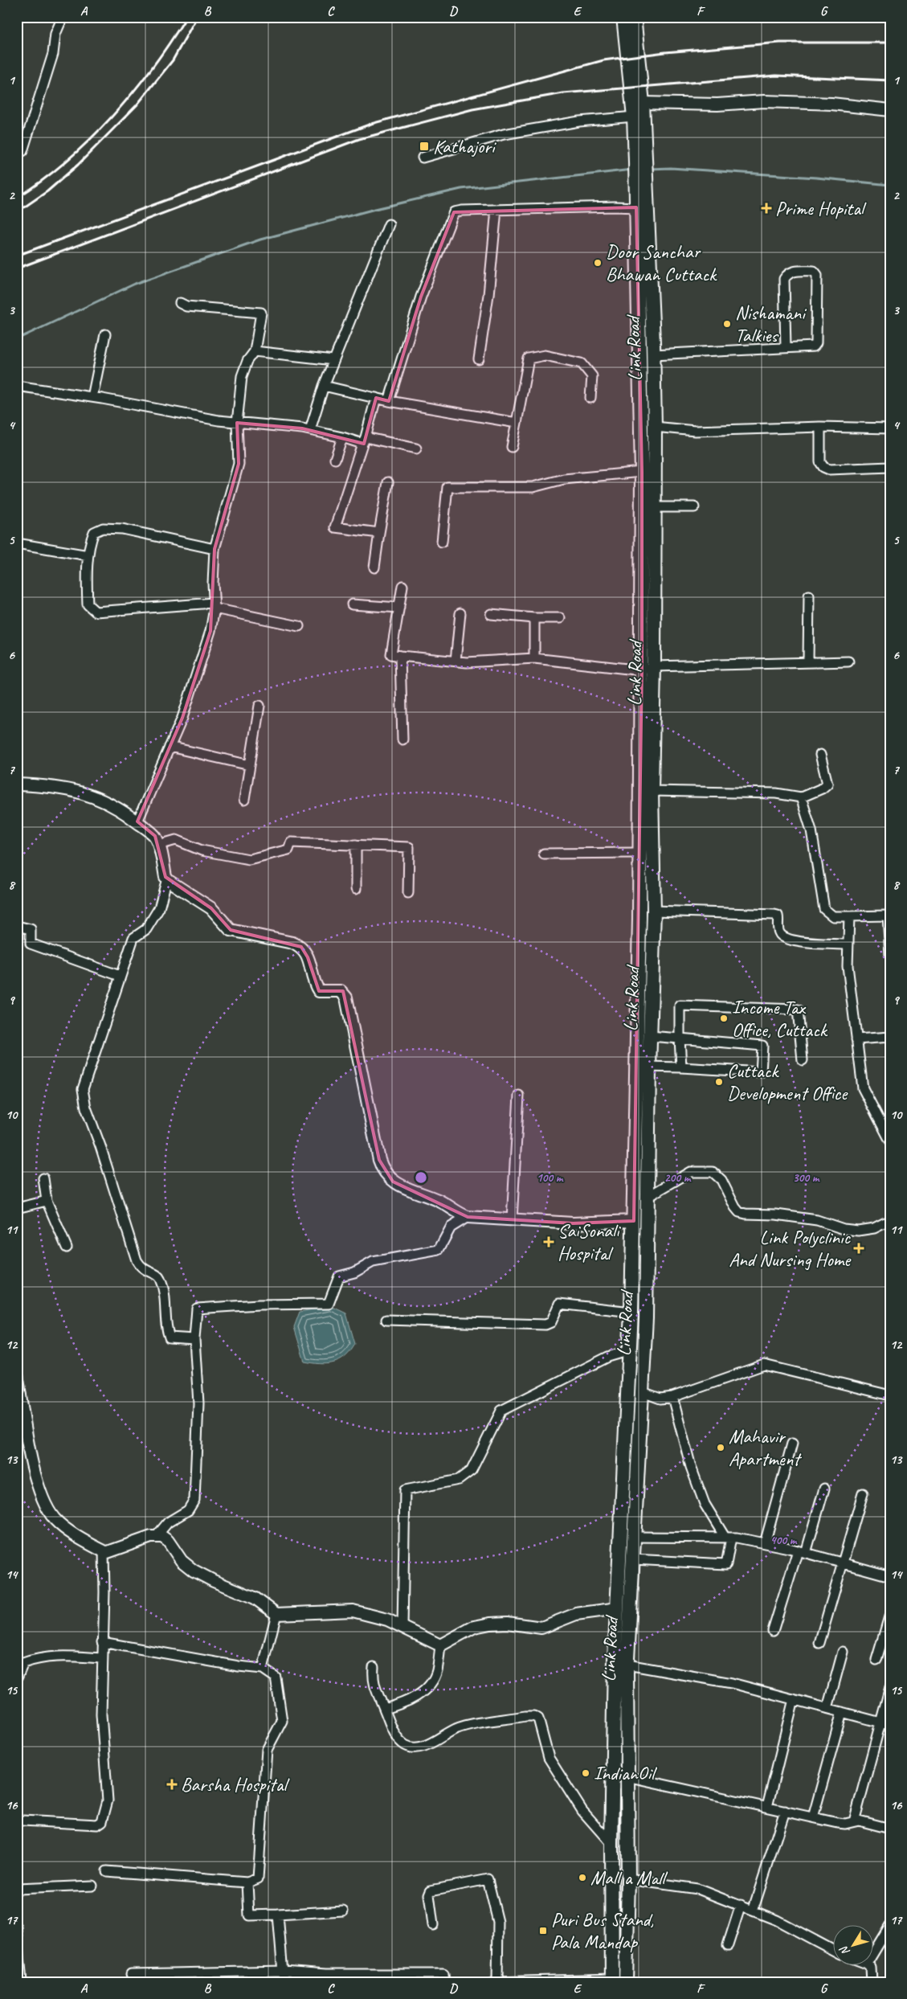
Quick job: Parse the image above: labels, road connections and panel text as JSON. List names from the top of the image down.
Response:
{
  "streets": {
    "main road": ["Link Road"]
  },
  "places": {
    "transit": ["Kathajori", "Puri Bus Stand, Pala Mandap"],
    "health": [
      "Prime Hopital",
      "SaiSonali Hospital",
      "Link Polyclinic And Nursing Home",
      "Barsha Hospital"
    ],
    "other": [
      "Door Sanchar Bhawan Cuttack",
      "Nishamani Talkies",
      "Income Tax Office, Cuttack",
      "Cuttack Development Office",
      "Mahavir Apartment",
      "IndianOil",
      "Mall a Mall"
    ]
  },
  "north": "bottom left",
  "grid": {
    "columns": [
      "A",
      "B",
      "C",
      "D",
      "E",
      "F",
      "G"
    ],
    "rows": [
      "1",
      "2",
      "3",
      "4",
      "5",
      "6",
      "7",
      "8",
      "9",
      "10",
      "11",
      "12",
      "13",
      "14",
      "15",
      "16",
      "17"
    ]
  },
  "rings": [
    "100 m",
    "200 m",
    "300 m",
    "400 m"
  ]
}
